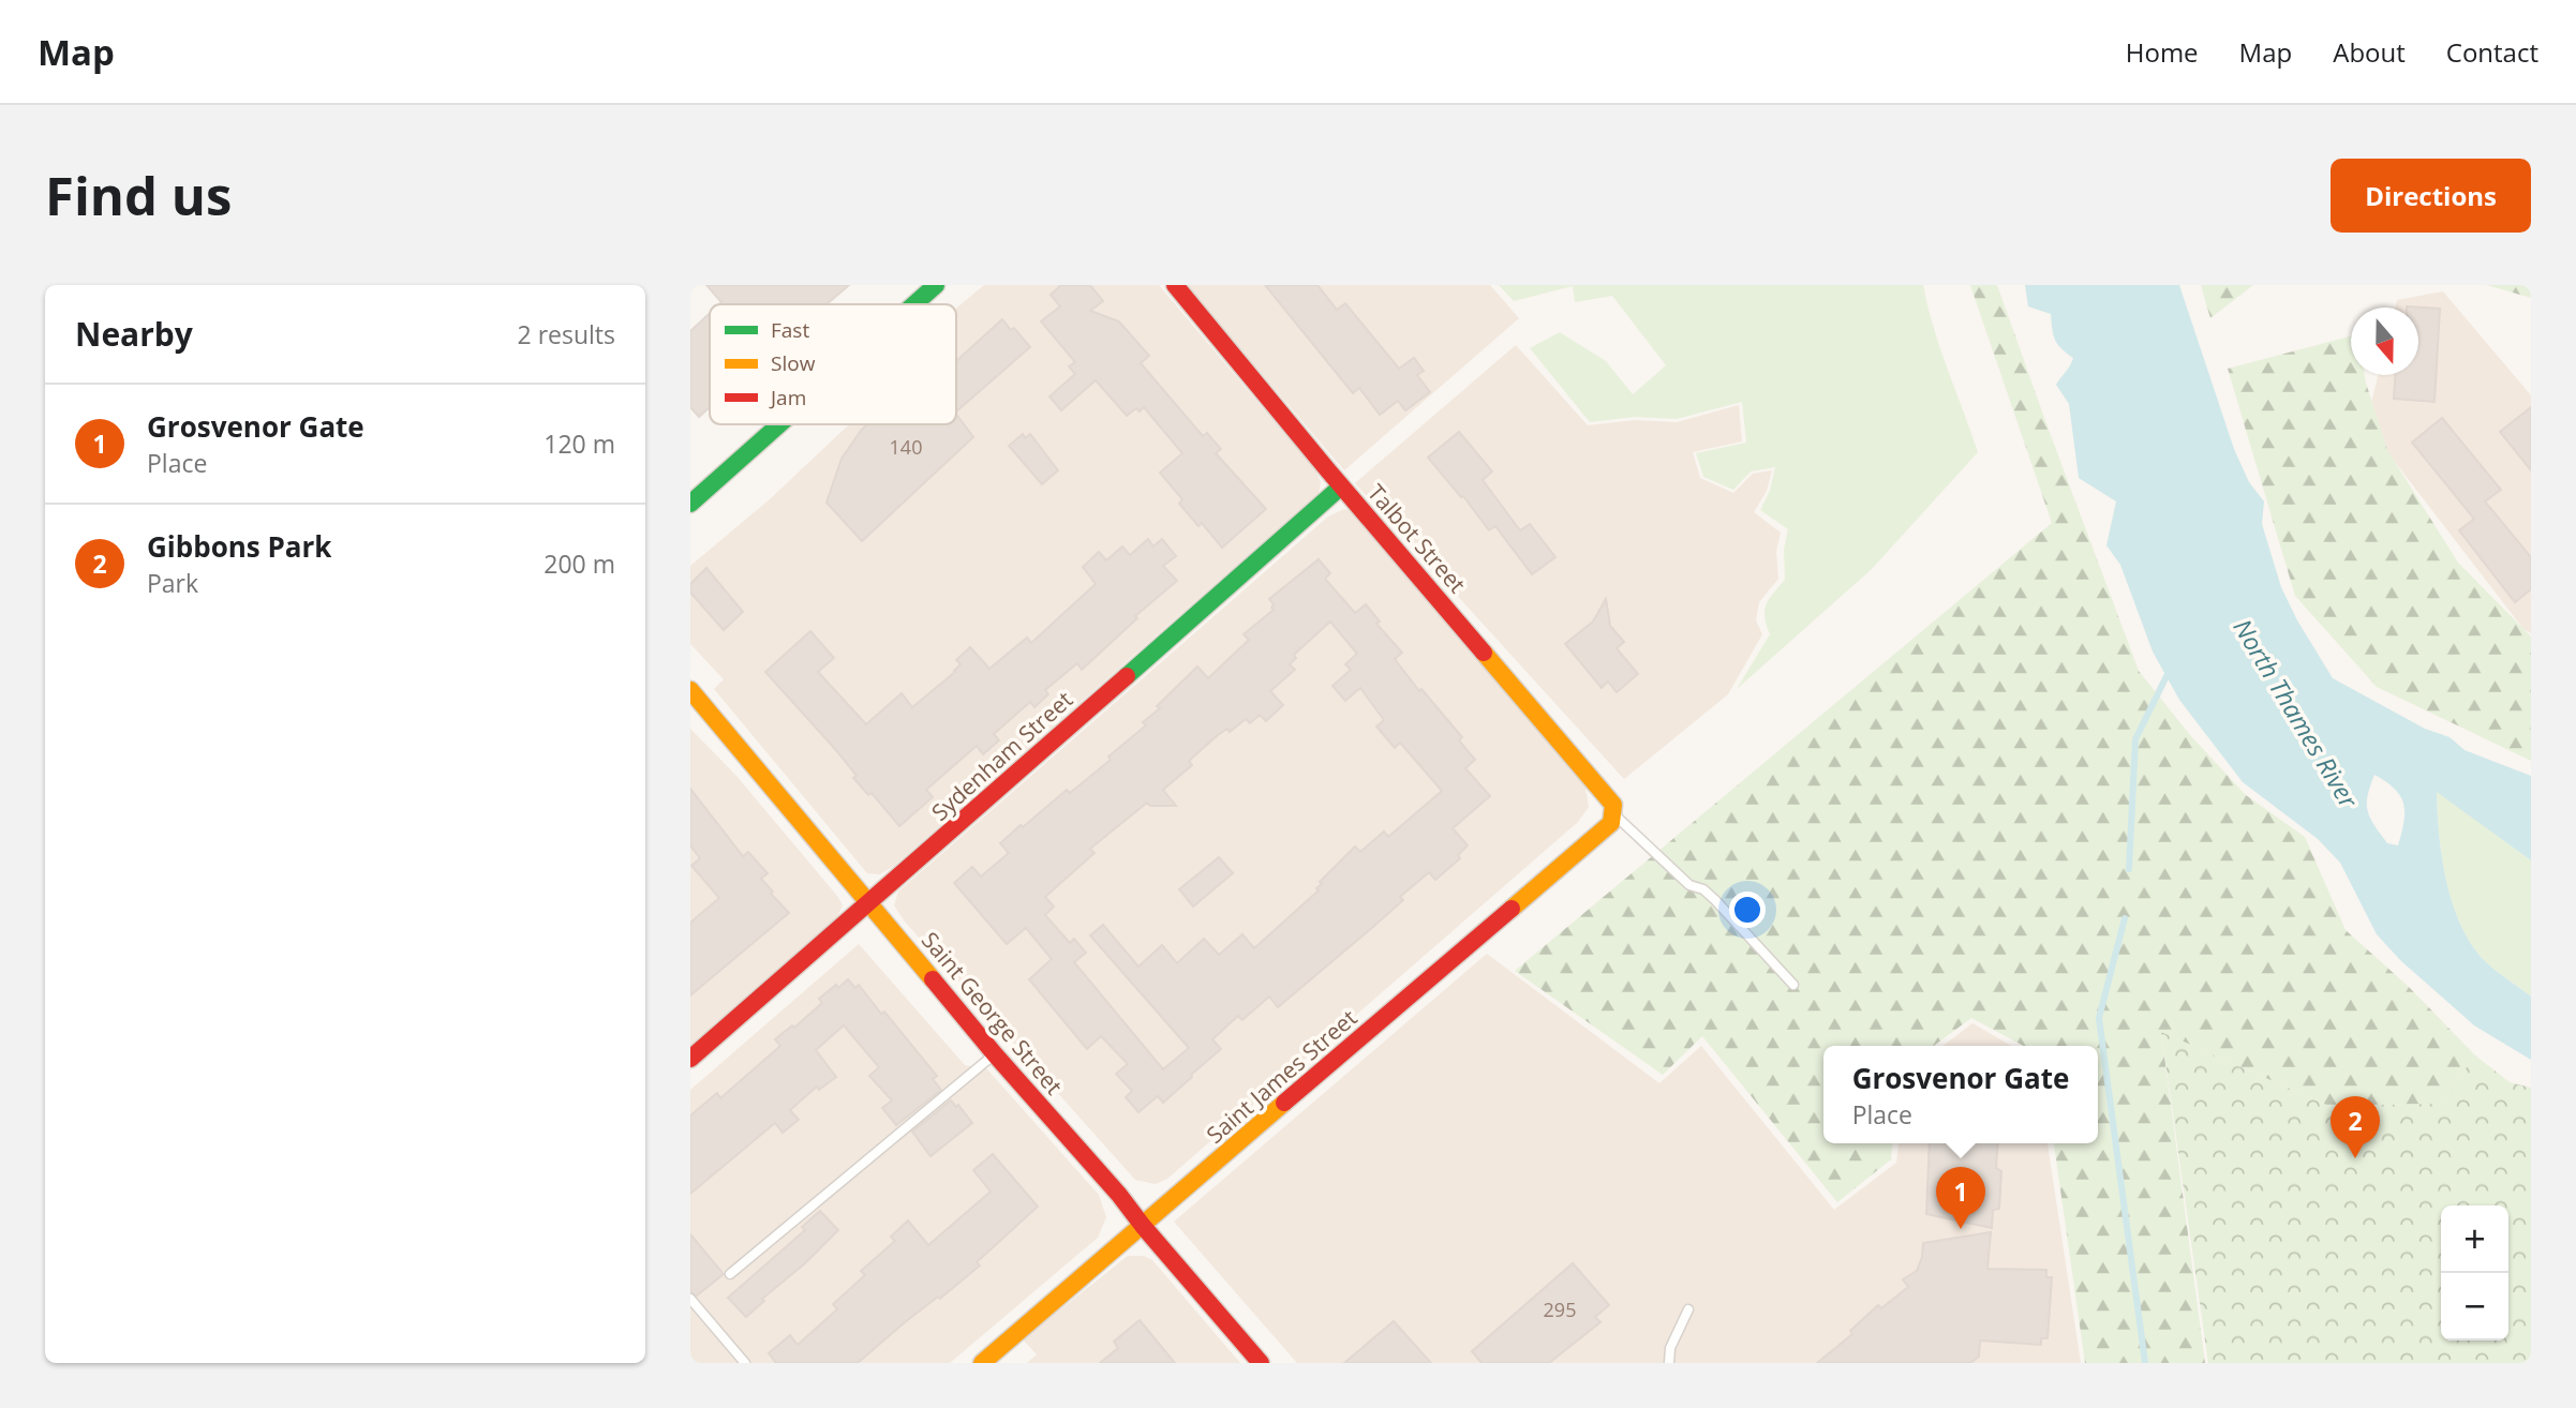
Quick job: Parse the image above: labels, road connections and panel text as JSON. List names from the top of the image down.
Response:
{
  "streets": {
    "street": [
      "Talbot Street",
      "Sydenham Street",
      "Saint George Street",
      "Saint James Street"
    ]
  },
  "crossings": [
    ["Talbot Street", "Sydenham Street"],
    ["Talbot Street", "Saint James Street"],
    ["Sydenham Street", "Saint George Street"],
    ["Saint George Street", "Saint James Street"]
  ],
  "water": ["North Thames River"],
  "house_numbers": ["140", "295"],
  "legend": ["Fast", "Slow", "Jam"],
  "north": "bottom",
  "page": {
    "header": "Map",
    "nav": [
      "Home",
      "Map",
      "About",
      "Contact"
    ],
    "buttons": "Directions",
    "title": "Find us",
    "heading": ["Nearby", "2 results"],
    "list": [
      {
        "mark": "1",
        "name": "Grosvenor Gate",
        "note": "Place",
        "value": "120 m"
      },
      {
        "mark": "2",
        "name": "Gibbons Park",
        "note": "Park",
        "value": "200 m"
      }
    ],
    "popup": ["Grosvenor Gate", "Place"],
    "pins": ["2", "1"],
    "map_buttons": ["+", "−"]
  }
}
